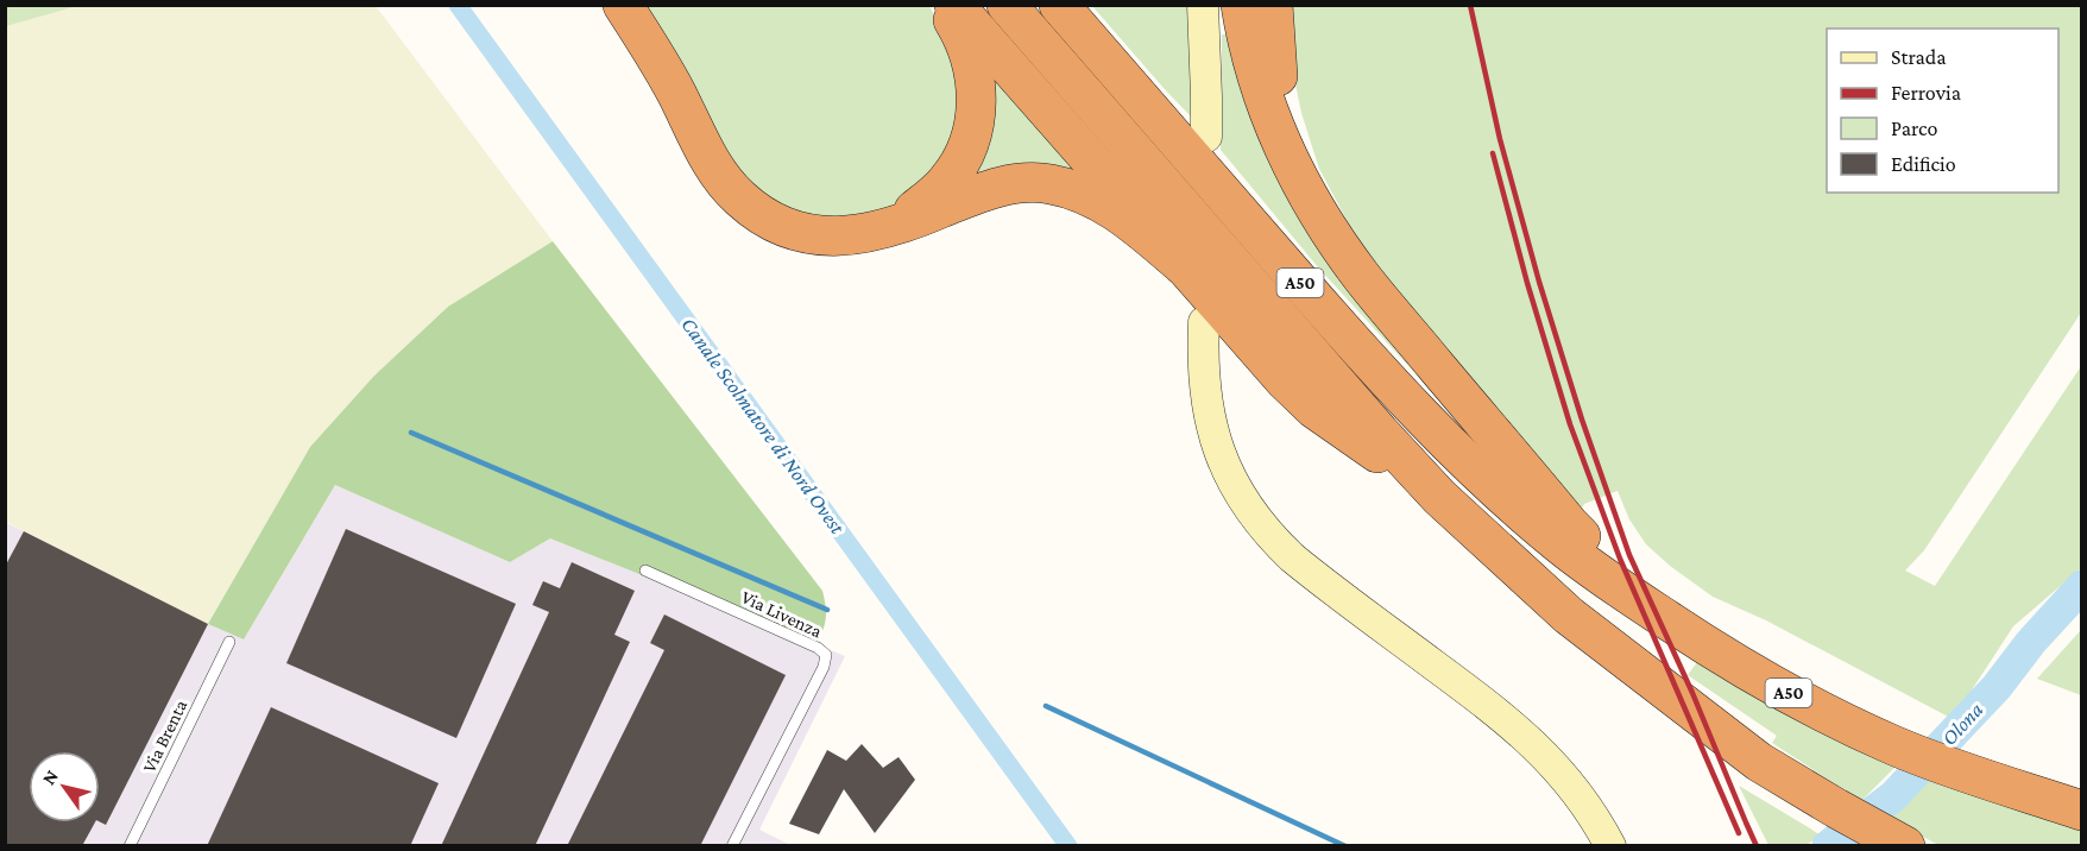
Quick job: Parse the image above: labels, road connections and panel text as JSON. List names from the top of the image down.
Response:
{
  "streets": {
    "highway": ["A50"],
    "lane": ["Via Livenza", "Via Brenta"]
  },
  "water": ["Canale Scolmatore di Nord Ovest", "Olona"],
  "legend": [
    "Strada",
    "Ferrovia",
    "Parco",
    "Edificio"
  ],
  "north": "top left"
}
